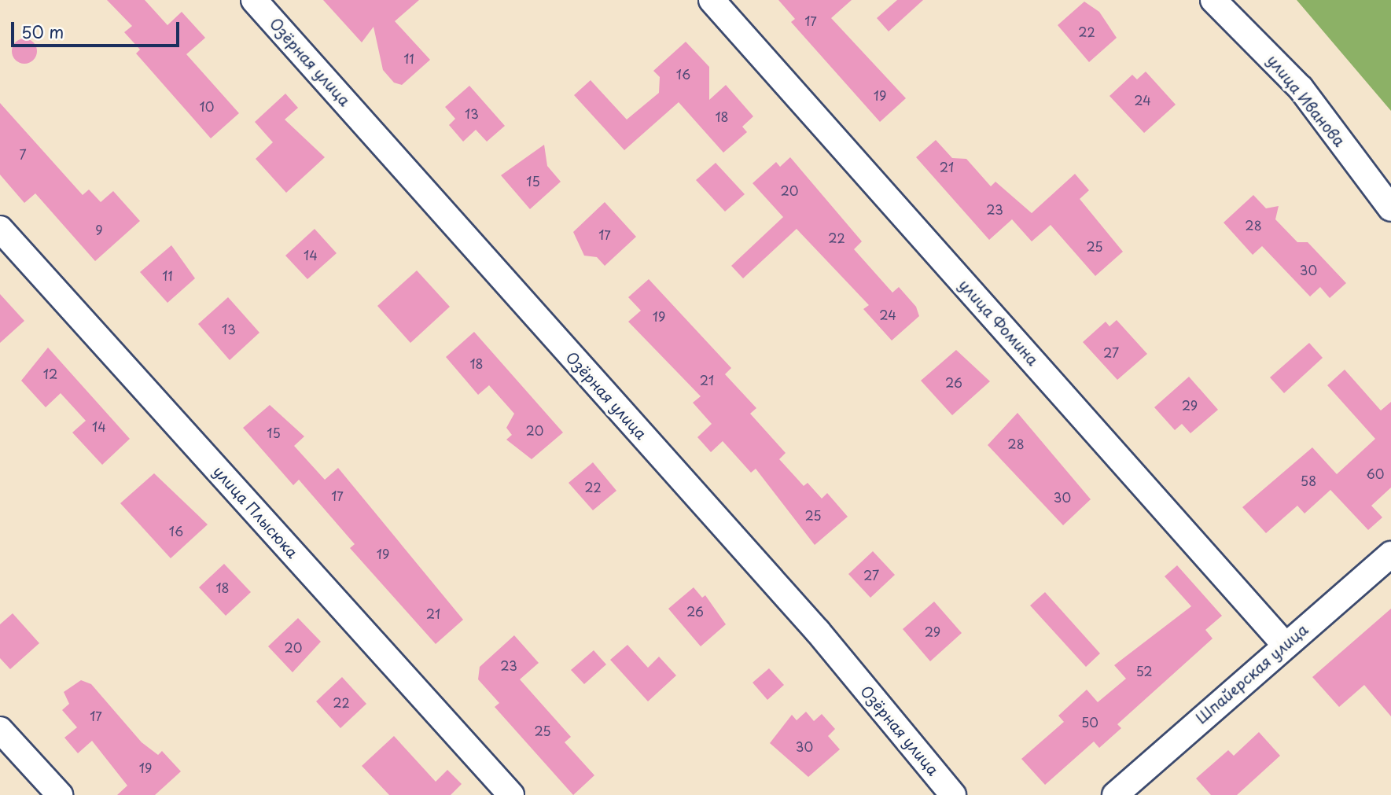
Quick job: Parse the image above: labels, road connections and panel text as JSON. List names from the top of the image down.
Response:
{
  "streets": {
    "street": [
      "Озёрная улица",
      "улица Иванова",
      "улица Фомина",
      "улица Плысюка",
      "Шпайерская улица"
    ]
  },
  "crossings": [
    ["улица Фомина", "Шпайерская улица"]
  ],
  "house_numbers": [
    "17",
    "22",
    "11",
    "16",
    "19",
    "24",
    "10",
    "13",
    "18",
    "7",
    "21",
    "15",
    "20",
    "23",
    "28",
    "9",
    "17",
    "22",
    "25",
    "14",
    "30",
    "11",
    "24",
    "19",
    "13",
    "27",
    "18",
    "12",
    "21",
    "26",
    "29",
    "14",
    "20",
    "15",
    "28",
    "60",
    "58",
    "22",
    "17",
    "30",
    "25",
    "16",
    "19",
    "27",
    "18",
    "26",
    "21",
    "29",
    "20",
    "23",
    "52",
    "22",
    "17",
    "50",
    "25",
    "30",
    "19"
  ],
  "scale_bar": "50 m"
}
